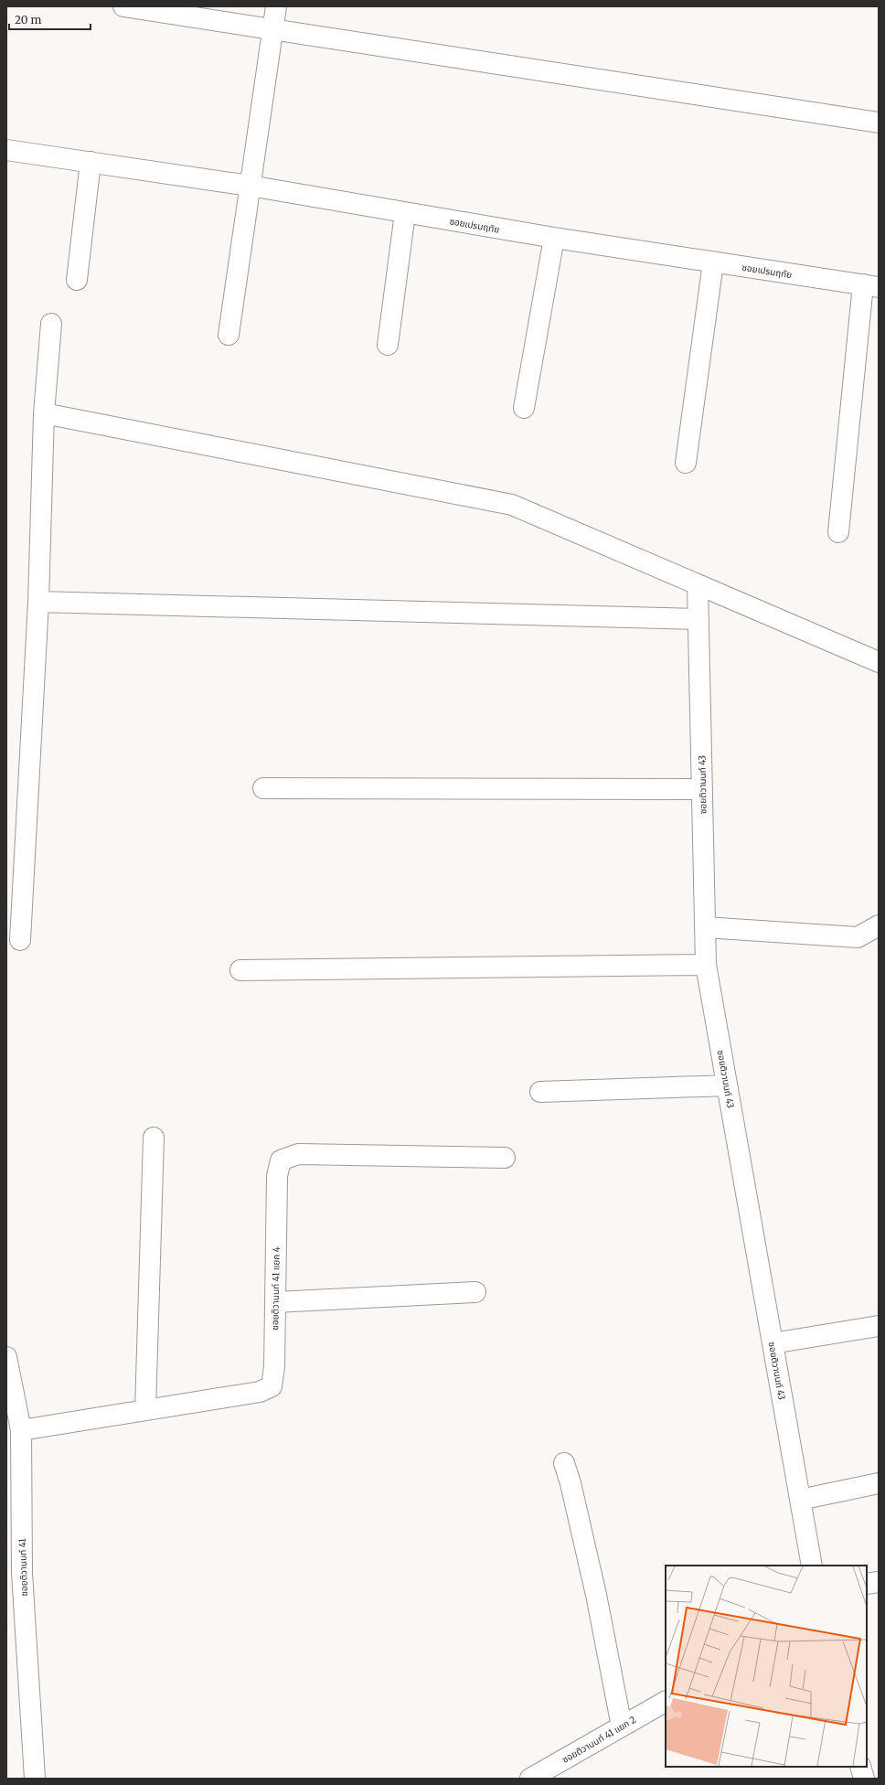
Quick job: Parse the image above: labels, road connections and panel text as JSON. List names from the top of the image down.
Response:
{
  "streets": {
    "street": [
      "ซอยเปรมฤทัย",
      "ซอยติวานนท์ 43",
      "ซอยติวานนท์ 41 แยก 4",
      "ซอยติวานนท์ 41",
      "ซอยติวานนท์ 41 แยก 2"
    ]
  },
  "crossings": [
    ["ซอยติวานนท์ 41 แยก 4", "ซอยติวานนท์ 41"]
  ],
  "scale_bar": "20 m"
}
